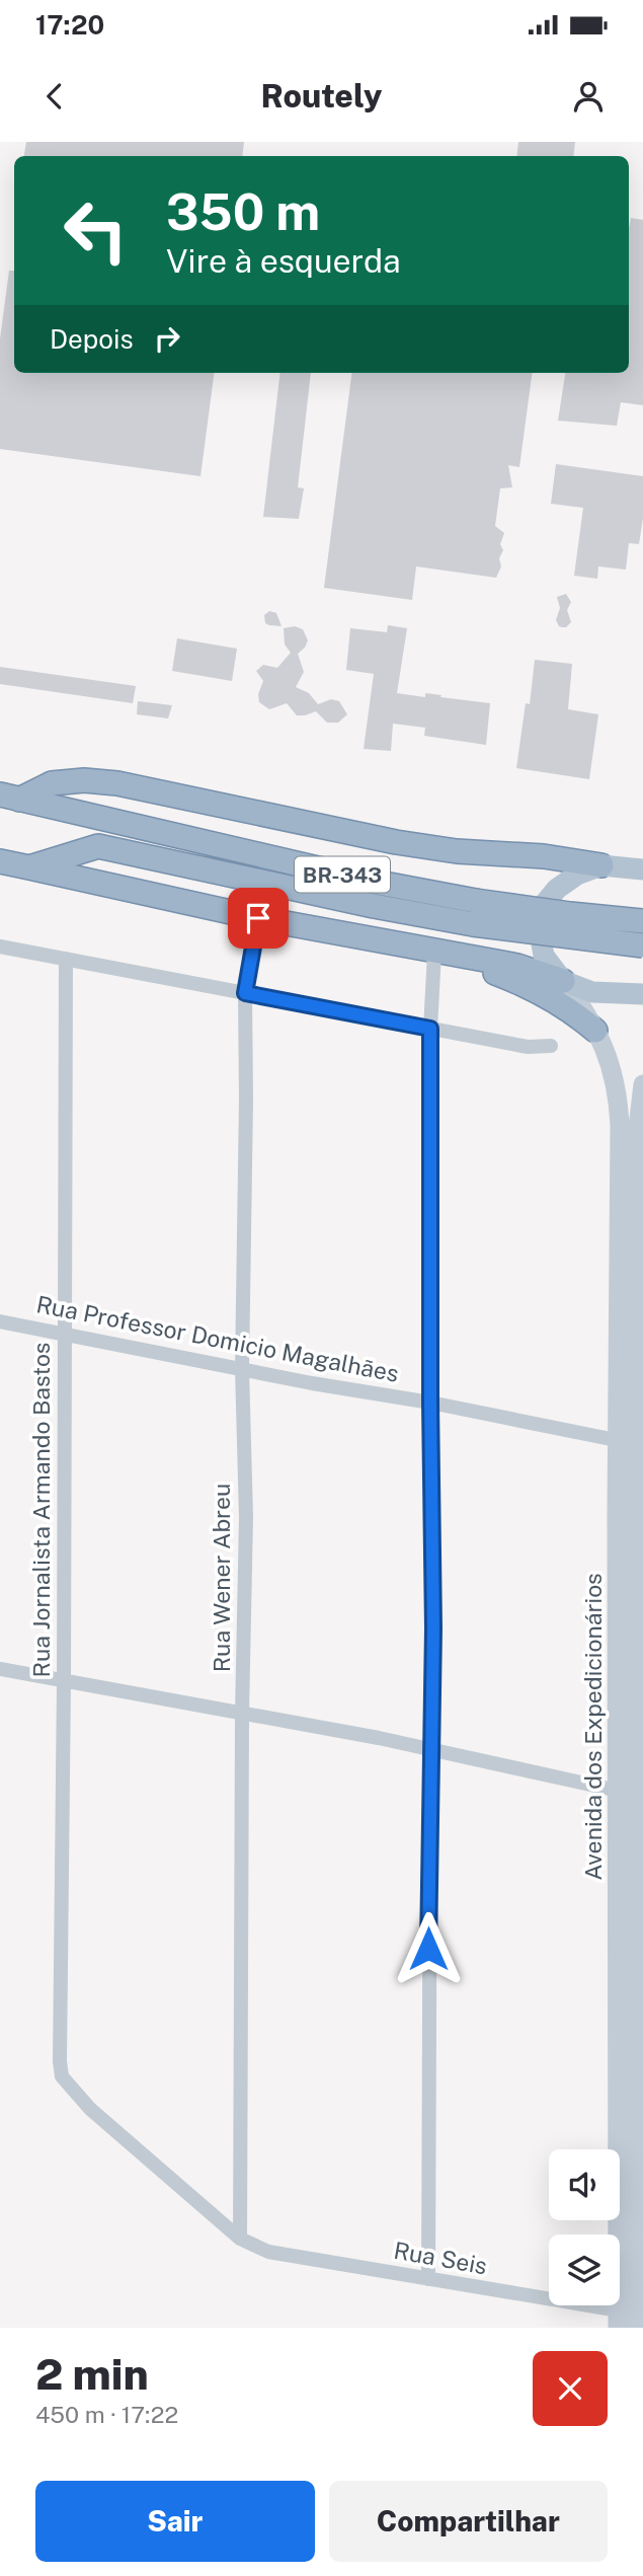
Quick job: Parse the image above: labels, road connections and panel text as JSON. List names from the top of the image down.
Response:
{
  "streets": {
    "highway": ["BR-343"],
    "main road": ["Avenida dos Expedicionários"],
    "street": [
      "Rua Professor Domicio Magalhães",
      "Rua Jornalista Armando Bastos",
      "Rua Wener Abreu",
      "Rua Seis"
    ]
  },
  "crossings": [
    ["Rua Professor Domicio Magalhães", "Rua Jornalista Armando Bastos"],
    ["Rua Professor Domicio Magalhães", "Rua Wener Abreu"],
    ["Rua Professor Domicio Magalhães", "Avenida dos Expedicionários"],
    ["Rua Jornalista Armando Bastos", "Rua Seis"],
    ["Rua Wener Abreu", "Rua Seis"],
    ["Avenida dos Expedicionários", "Rua Seis"]
  ],
  "page": {
    "status": "17:20",
    "header": "Routely",
    "turn": ["350 m", "Vire à esquerda"],
    "then": "Depois",
    "heading": ["2 min", "450 m · 17:22"],
    "buttons": ["Sair", "Compartilhar"]
  }
}
